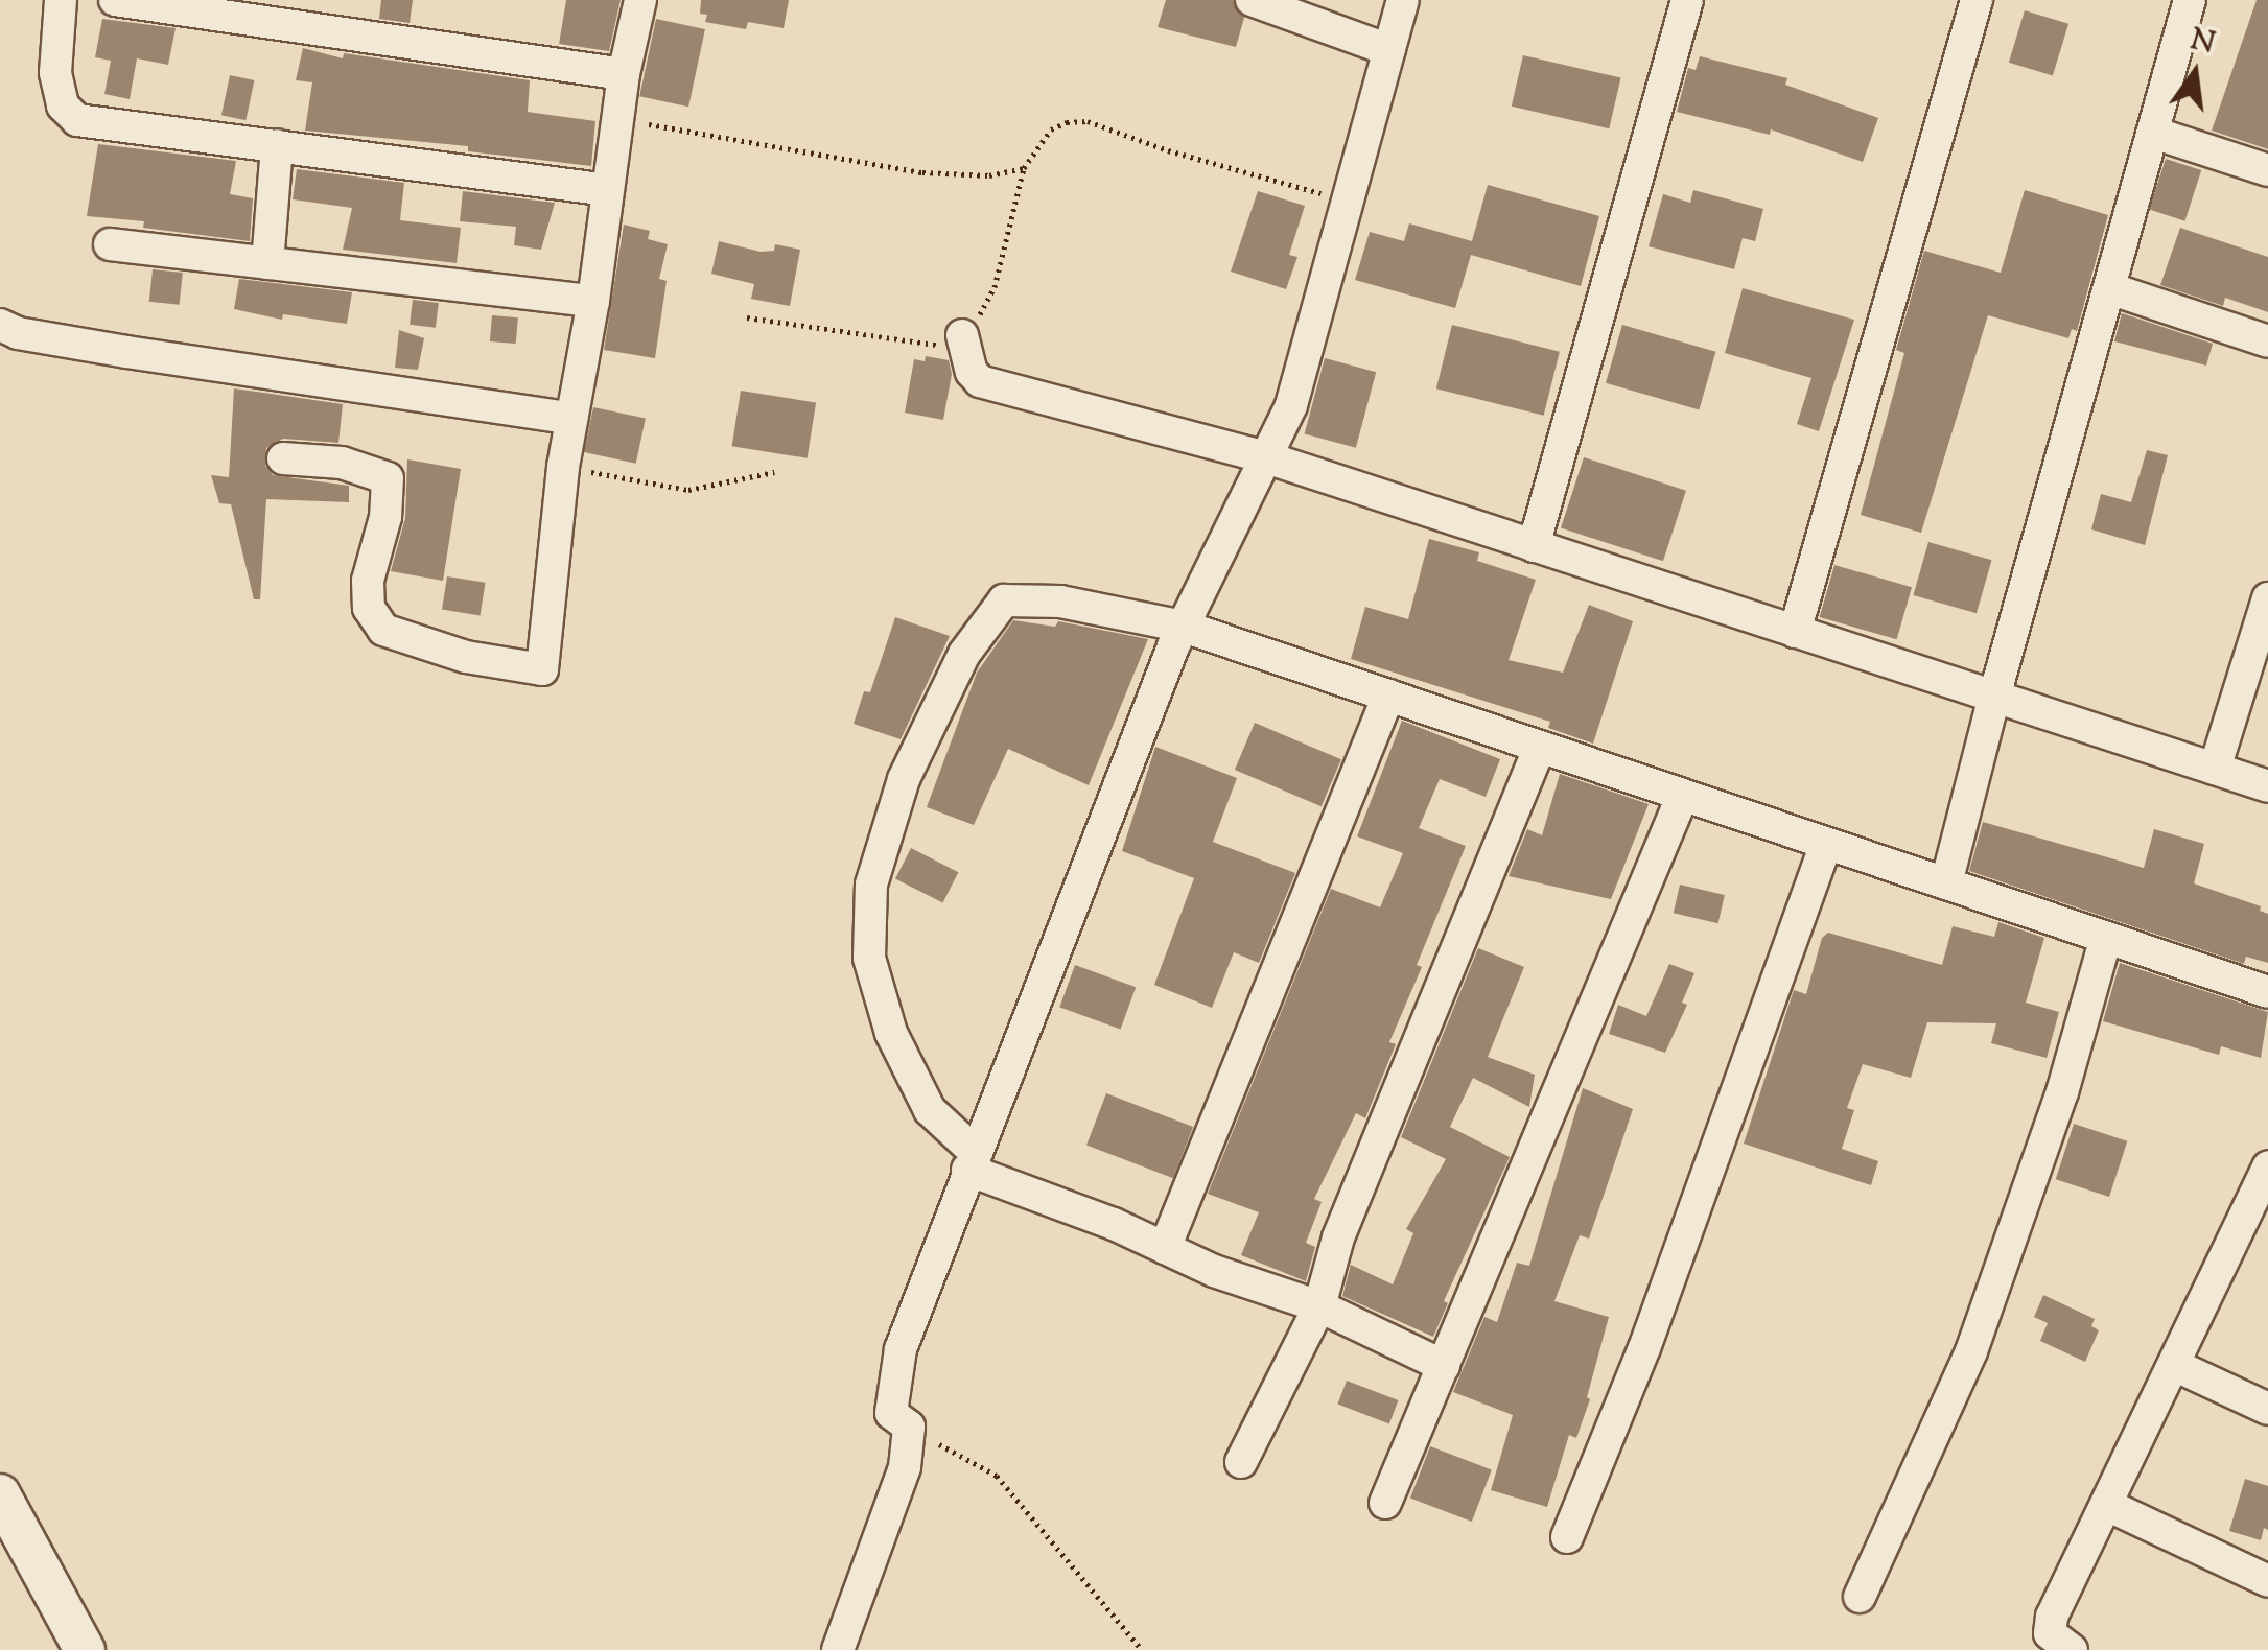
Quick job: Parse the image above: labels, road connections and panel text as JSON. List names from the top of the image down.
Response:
{
  "north": "top"
}
